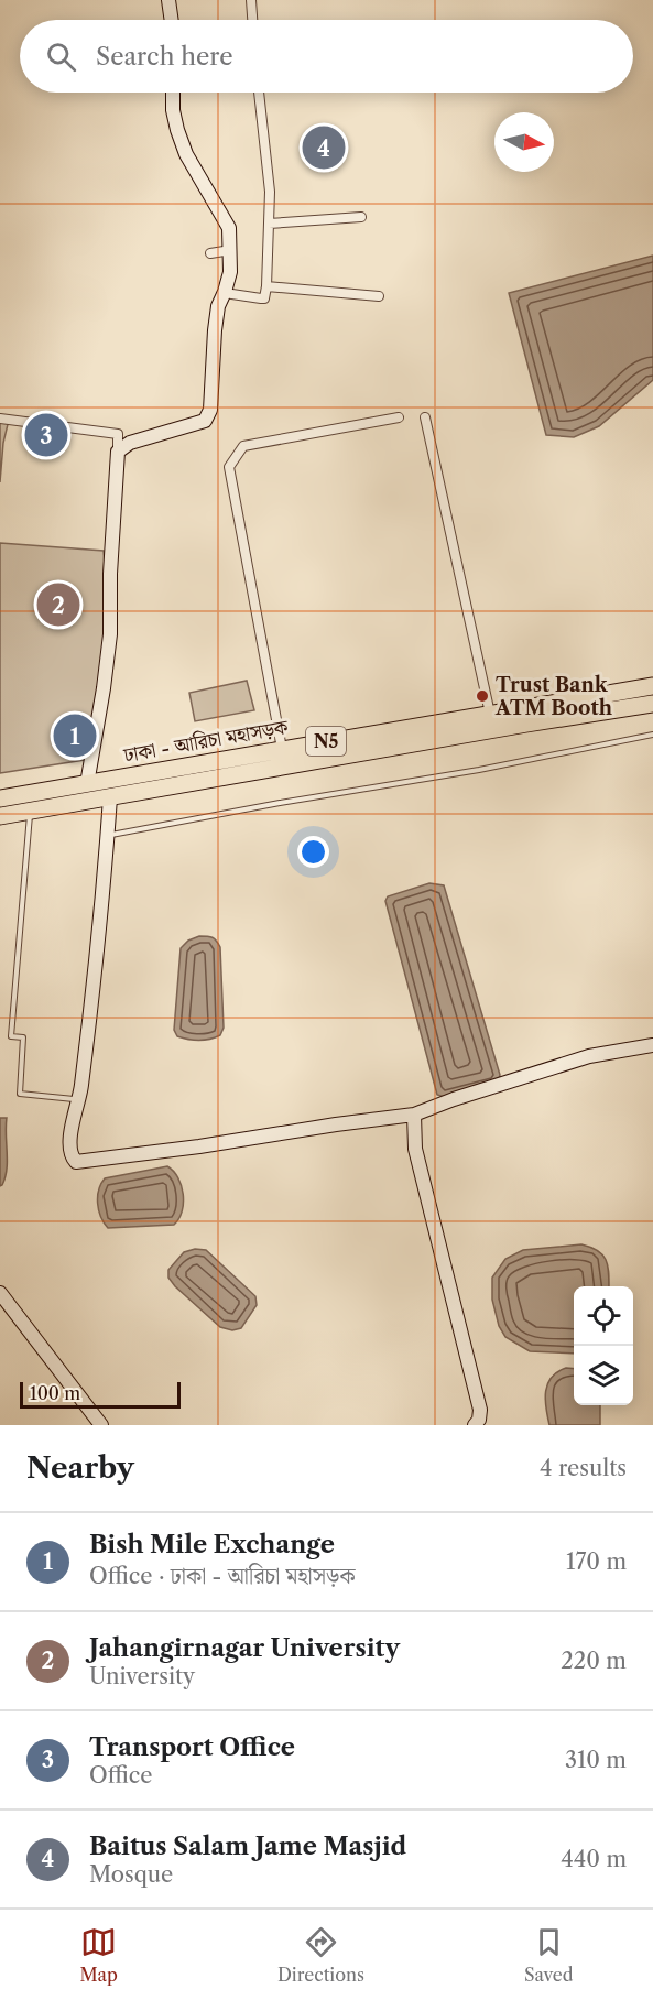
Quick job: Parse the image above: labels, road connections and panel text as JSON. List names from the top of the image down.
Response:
{
  "streets": {
    "highway": ["ঢাকা - আরিচা মহাসড়ক", "N5"]
  },
  "places": ["Trust Bank ATM Booth"],
  "scale_bar": "100 m",
  "north": "right",
  "page": {
    "search": "Search here",
    "pins": [
      "4",
      "3",
      "2",
      "1"
    ],
    "scale": "100 m",
    "heading": ["Nearby", "4 results"],
    "list": [
      {
        "mark": "1",
        "name": "Bish Mile Exchange",
        "note": "Office · ঢাকা - আরিচা মহাসড়ক",
        "value": "170 m"
      },
      {
        "mark": "2",
        "name": "Jahangirnagar University",
        "note": "University",
        "value": "220 m"
      },
      {
        "mark": "3",
        "name": "Transport Office",
        "note": "Office",
        "value": "310 m"
      },
      {
        "mark": "4",
        "name": "Baitus Salam Jame Masjid",
        "note": "Mosque",
        "value": "440 m"
      }
    ],
    "nav": ["Map", "Directions", "Saved"]
  }
}
